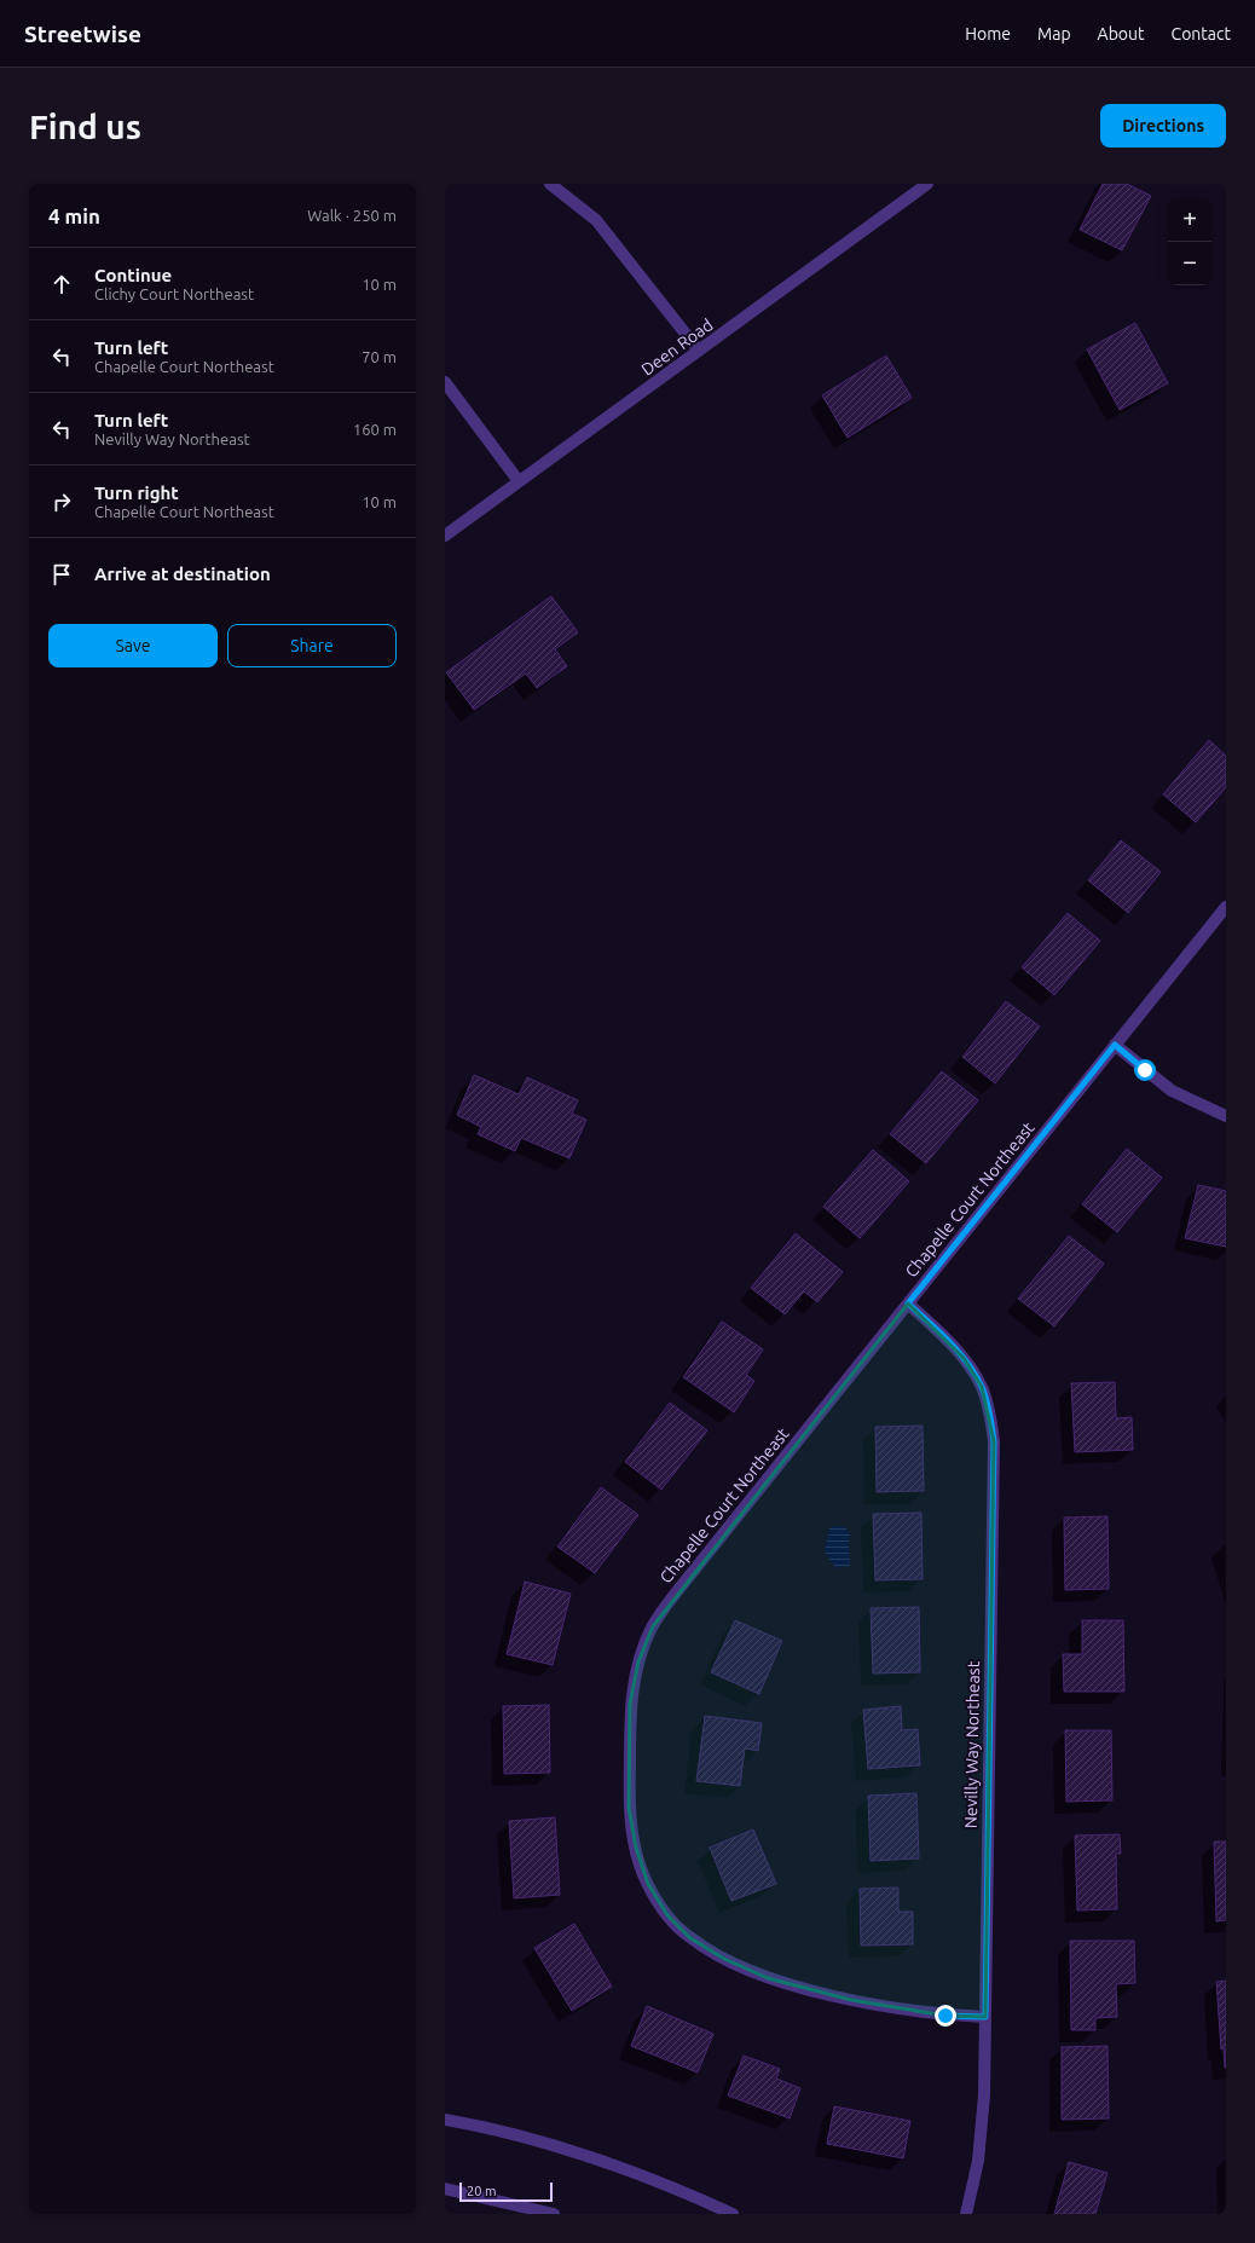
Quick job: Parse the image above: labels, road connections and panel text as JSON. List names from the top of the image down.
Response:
{
  "streets": {
    "street": ["Deen Road", "Chapelle Court Northeast", "Nevilly Way Northeast"]
  },
  "crossings": [
    ["Chapelle Court Northeast", "Nevilly Way Northeast"]
  ],
  "scale_bar": "20 m",
  "page": {
    "header": "Streetwise",
    "nav": [
      "Home",
      "Map",
      "About",
      "Contact"
    ],
    "buttons": [
      "Directions",
      ["Save", "Share"]
    ],
    "title": "Find us",
    "heading": ["4 min", "Walk · 250 m"],
    "map_buttons": ["+", "−"],
    "list": [
      ["Continue", "Clichy Court Northeast", "10 m"],
      ["Turn left", "Chapelle Court Northeast", "70 m"],
      ["Turn left", "Nevilly Way Northeast", "160 m"],
      ["Turn right", "Chapelle Court Northeast", "10 m"],
      "Arrive at destination"
    ],
    "scale": "20 m"
  }
}
